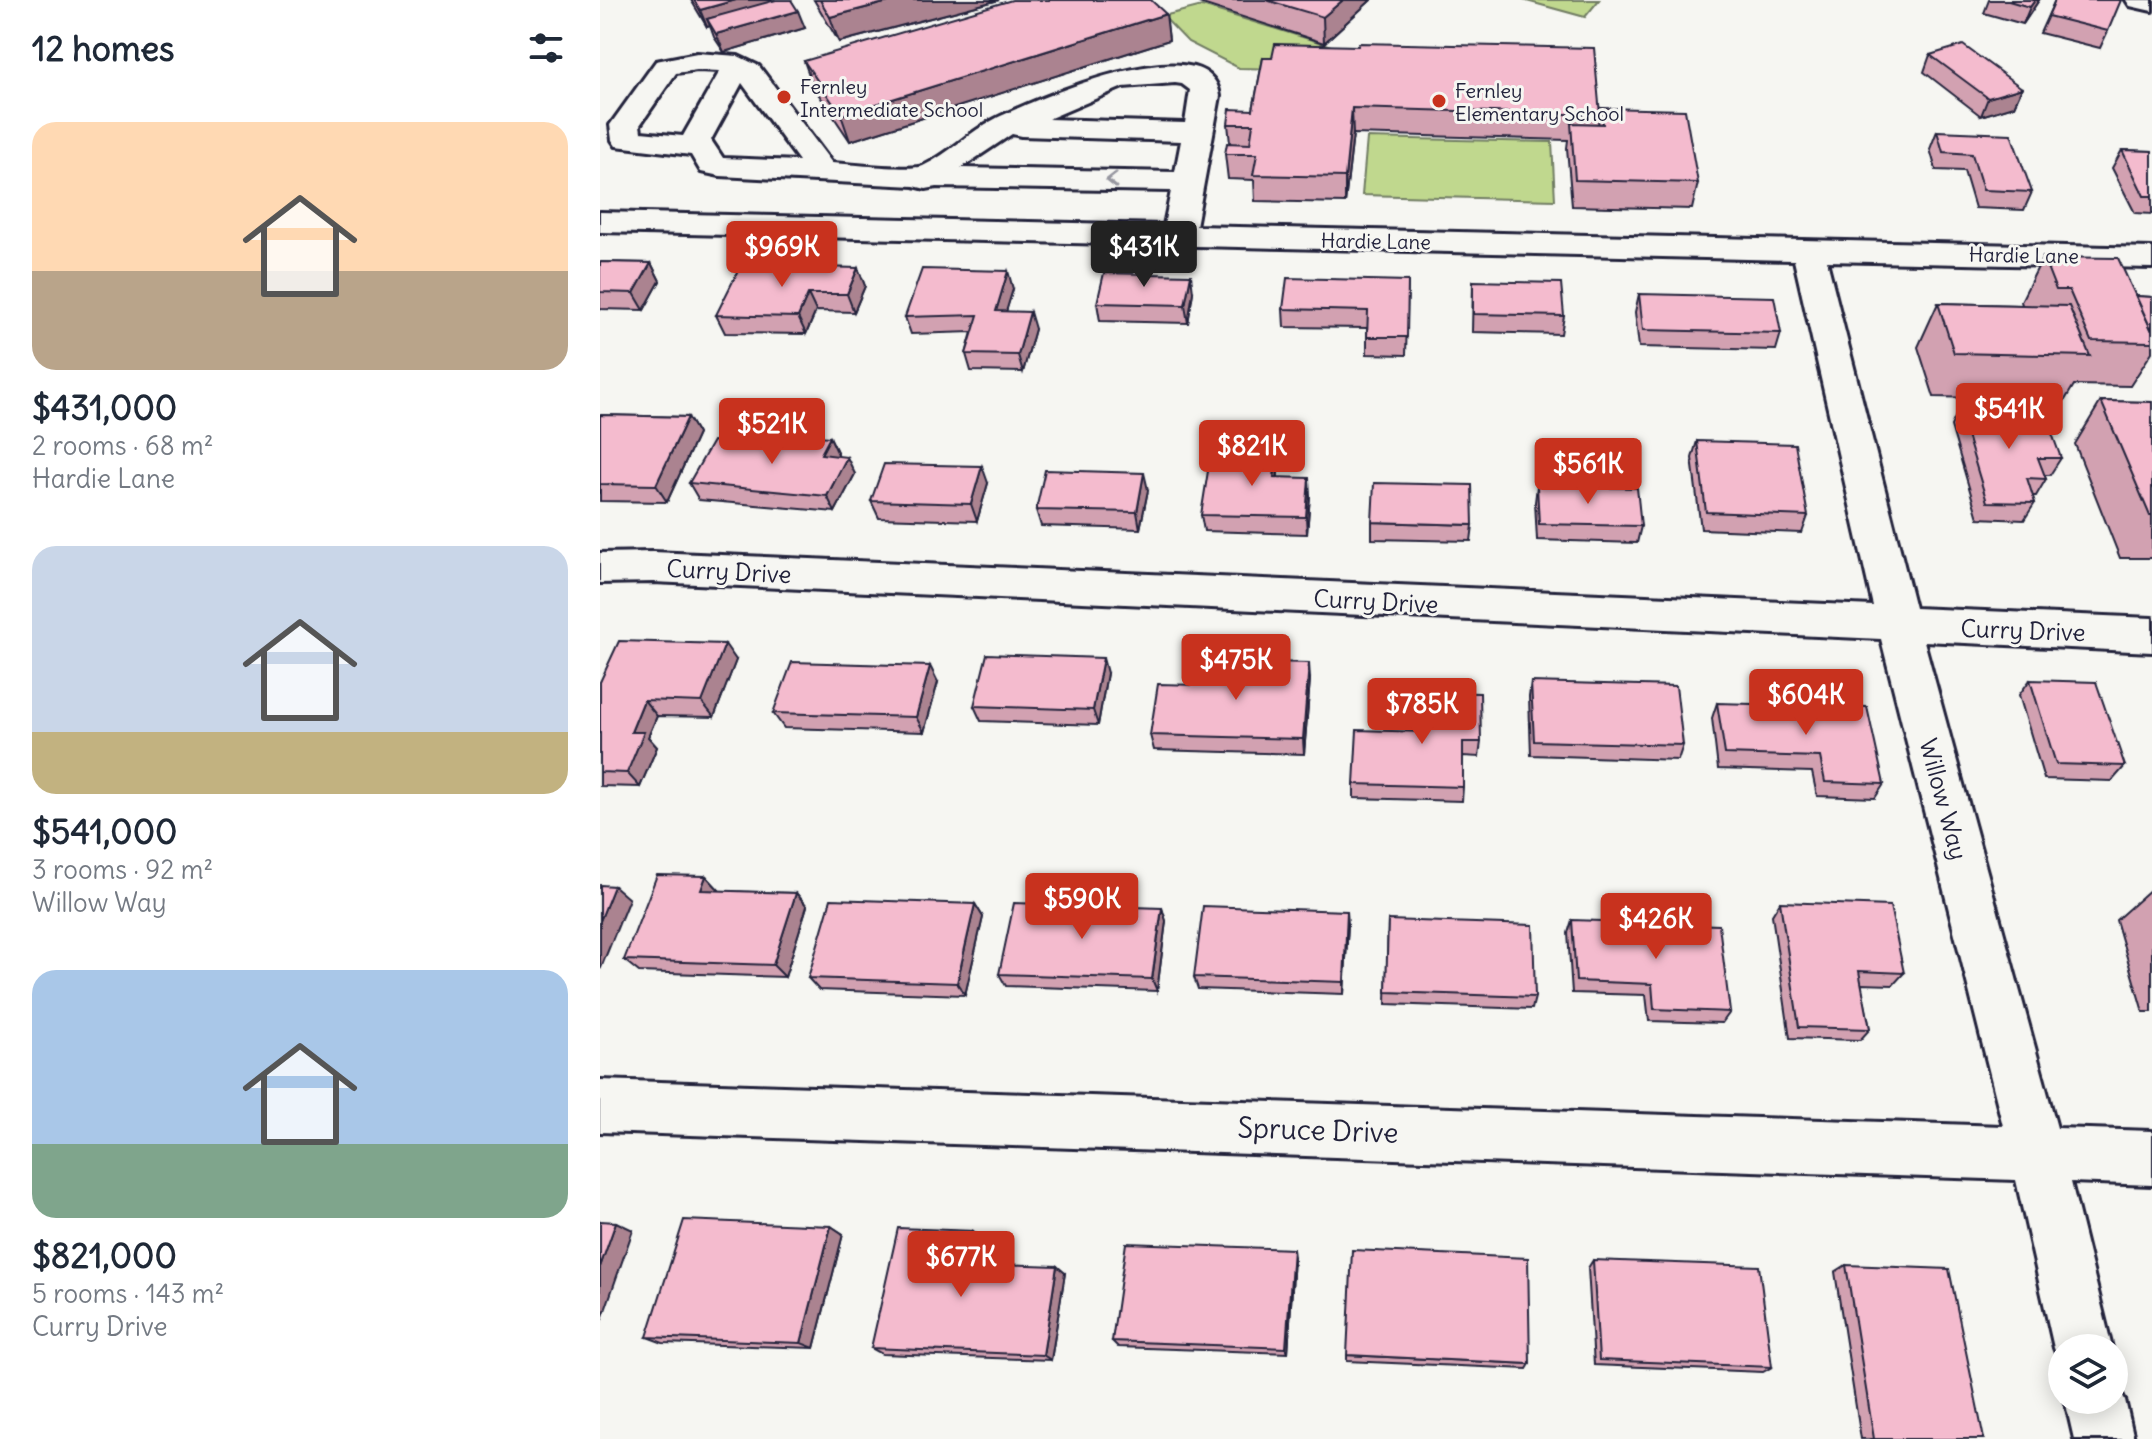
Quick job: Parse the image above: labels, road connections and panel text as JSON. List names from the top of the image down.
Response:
{
  "streets": {
    "street": [
      "Hardie Lane",
      "Curry Drive",
      "Willow Way",
      "Spruce Drive"
    ]
  },
  "crossings": [
    ["Hardie Lane", "Willow Way"],
    ["Curry Drive", "Willow Way"],
    ["Willow Way", "Spruce Drive"]
  ],
  "places": ["Fernley Intermediate School", "Fernley Elementary School"],
  "page": {
    "heading": "12 homes",
    "list": [
      {
        "name": "$431,000",
        "note": "2 rooms · 68 m² · Hardie Lane"
      },
      {
        "name": "$541,000",
        "note": "3 rooms · 92 m² · Willow Way"
      },
      {
        "name": "$821,000",
        "note": "5 rooms · 143 m² · Curry Drive"
      }
    ],
    "price": [
      "$969K",
      "$431K",
      "$541K",
      "$521K",
      "$821K",
      "$561K",
      "$475K",
      "$604K",
      "$785K",
      "$590K",
      "$426K",
      "$677K"
    ]
  }
}
